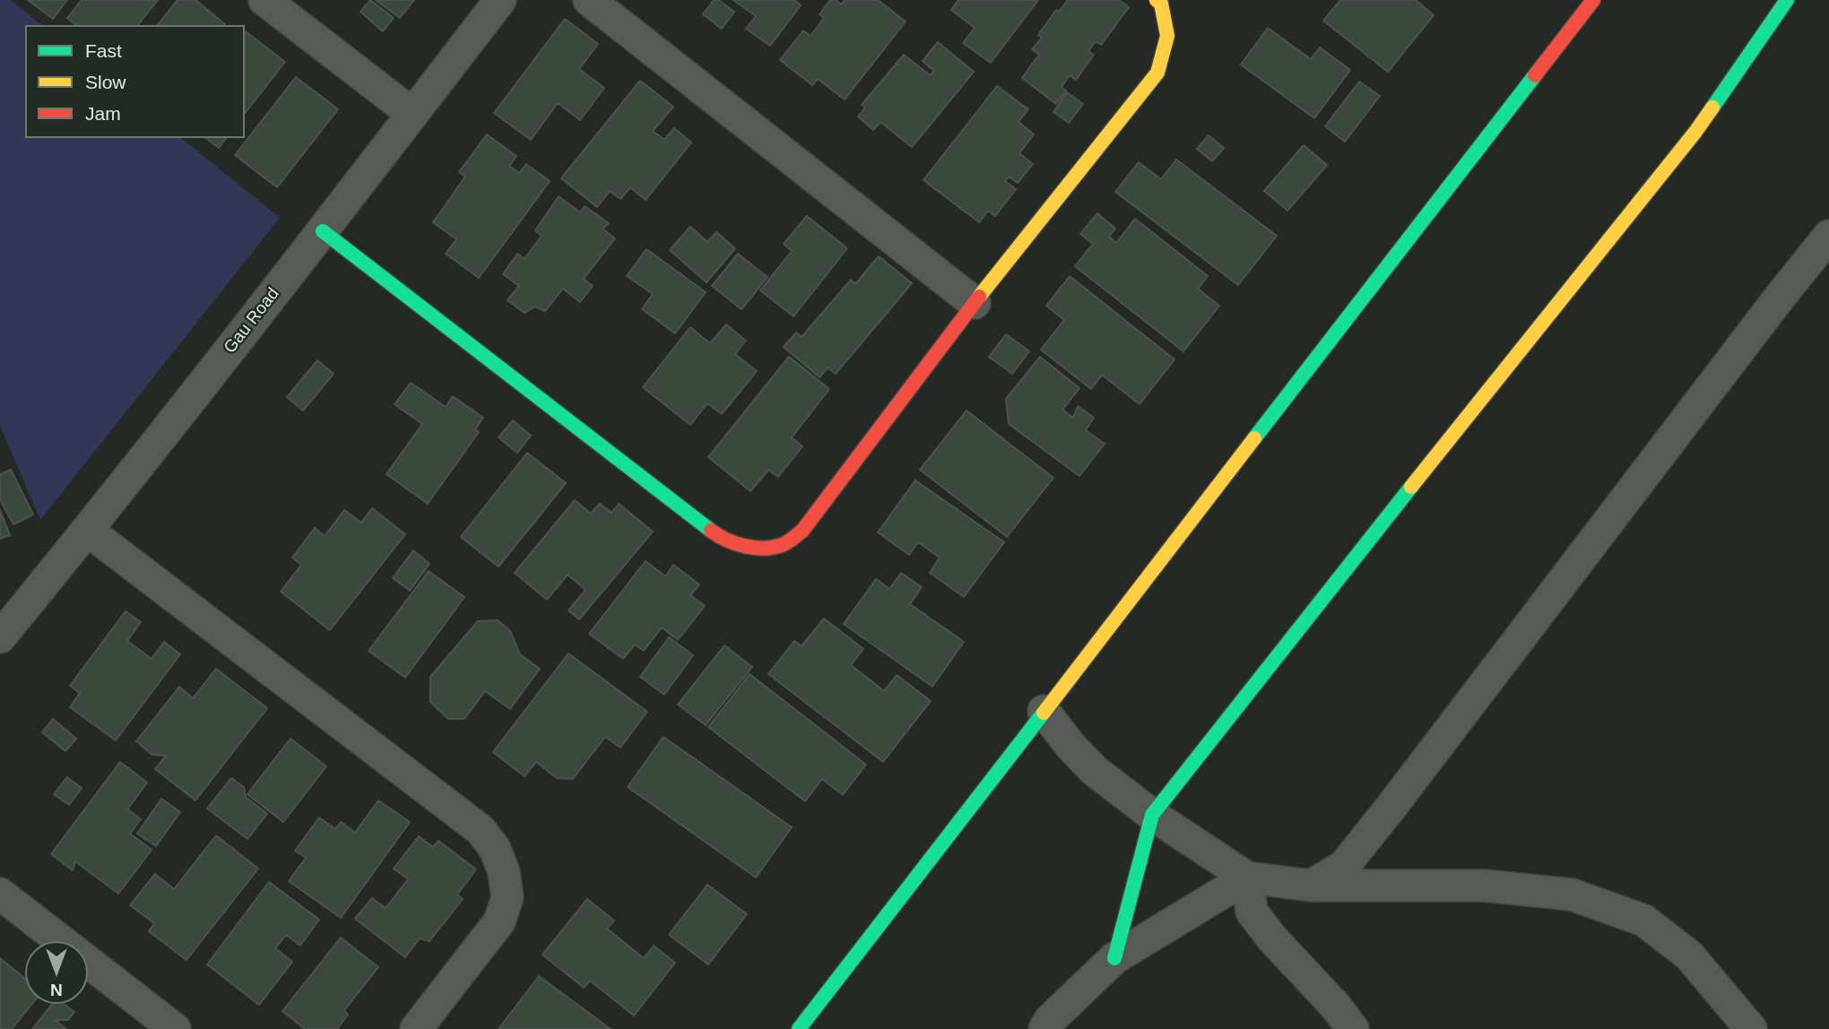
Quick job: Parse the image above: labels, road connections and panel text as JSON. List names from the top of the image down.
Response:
{
  "streets": {
    "street": ["Gau Road"]
  },
  "legend": ["Fast", "Slow", "Jam"],
  "north": "bottom"
}
